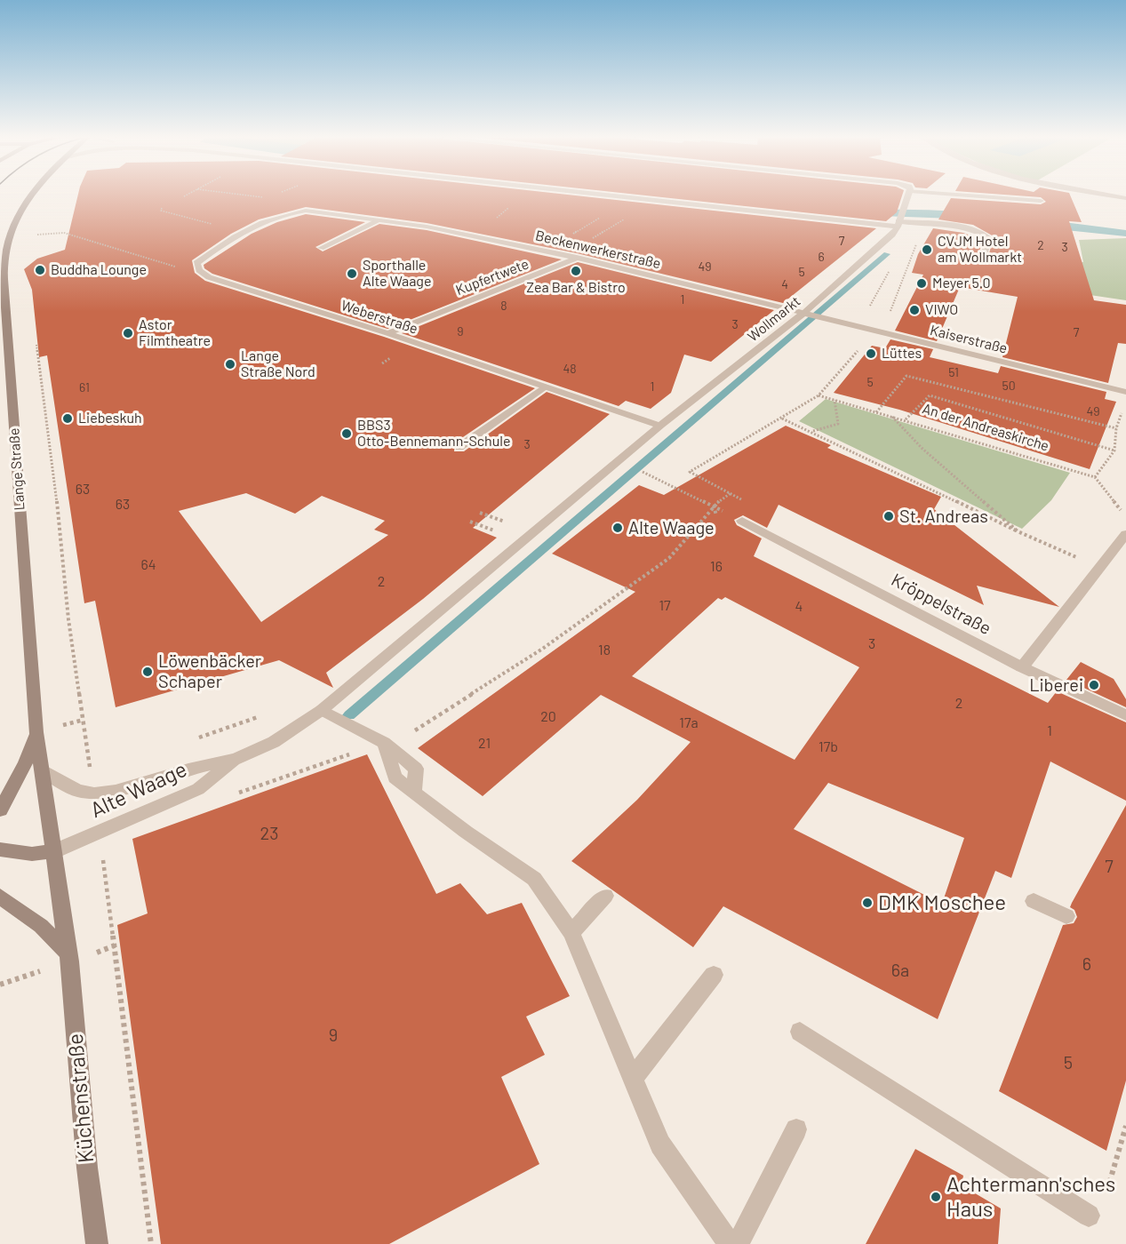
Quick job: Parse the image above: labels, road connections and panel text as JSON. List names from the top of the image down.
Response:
{
  "streets": {
    "main road": ["Lange Straße", "Küchenstraße"],
    "street": [
      "Beckenwerkerstraße",
      "Kupfertwete",
      "Weberstraße",
      "Wollmarkt",
      "Kaiserstraße",
      "Kröppelstraße",
      "Alte Waage"
    ],
    "path": ["An der Andreaskirche"]
  },
  "crossings": [
    ["Beckenwerkerstraße", "Kupfertwete"],
    ["Beckenwerkerstraße", "Weberstraße"],
    ["Beckenwerkerstraße", "Wollmarkt"],
    ["Beckenwerkerstraße", "Kaiserstraße"],
    ["Kupfertwete", "Weberstraße"],
    ["Weberstraße", "Wollmarkt"],
    ["Weberstraße", "Alte Waage"],
    ["Wollmarkt", "Kaiserstraße"],
    ["Wollmarkt", "Alte Waage"],
    ["Lange Straße", "Alte Waage"],
    ["Lange Straße", "Küchenstraße"],
    ["Alte Waage", "Küchenstraße"]
  ],
  "places": [
    "CVJM Hotel am Wollmarkt",
    "Buddha Lounge",
    "Zea Bar & Bistro",
    "Sporthalle Alte Waage",
    "Meyer 5.0",
    "VIWO",
    "Astor Filmtheatre",
    "Lüttes",
    "Lange Straße Nord",
    "Liebeskuh",
    "BBS3 Otto-Bennemann-Schule",
    "St. Andreas",
    "Alte Waage",
    "Löwenbäcker Schaper",
    "Liberei",
    "DMK Moschee",
    "Achtermann'sches Haus"
  ],
  "house_numbers": [
    "7",
    "2",
    "3",
    "6",
    "49",
    "5",
    "4",
    "1",
    "8",
    "3",
    "9",
    "7",
    "48",
    "51",
    "5",
    "50",
    "1",
    "61",
    "49",
    "3",
    "63",
    "63",
    "64",
    "16",
    "2",
    "17",
    "4",
    "3",
    "18",
    "2",
    "20",
    "17a",
    "1",
    "21",
    "17b",
    "23",
    "7",
    "6",
    "6a",
    "9",
    "5"
  ]
}
